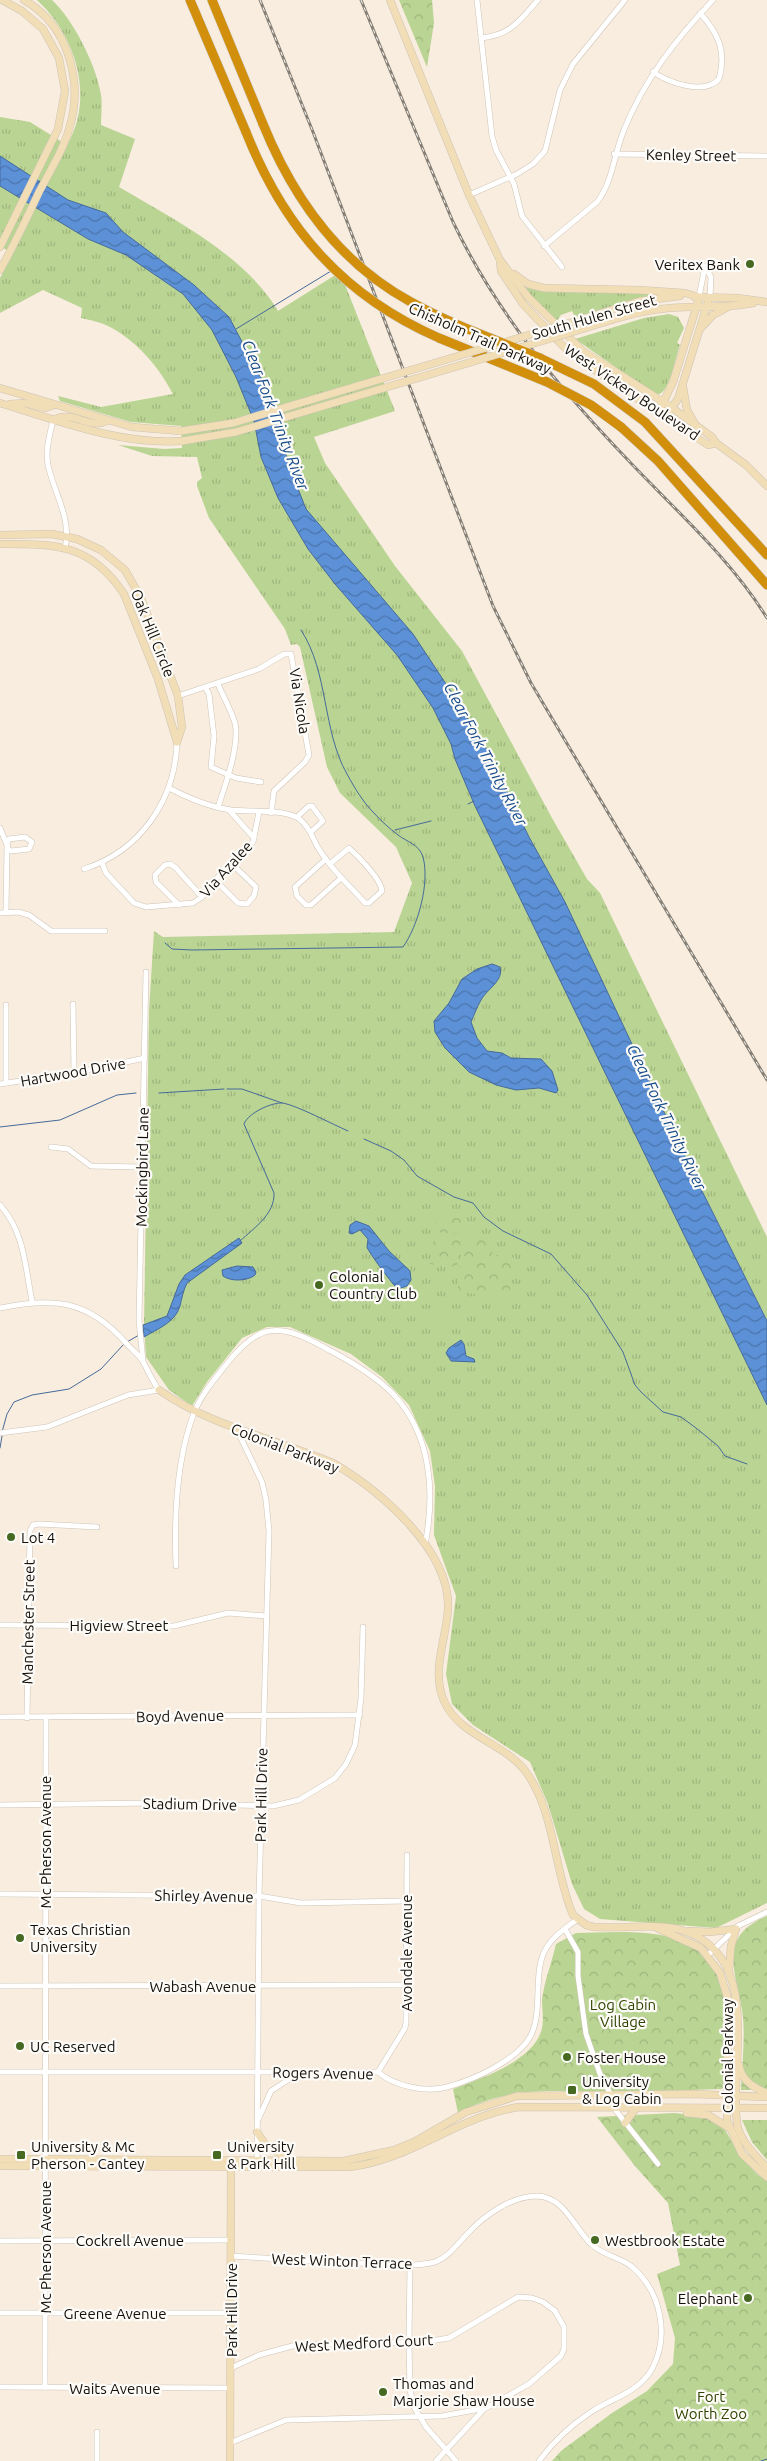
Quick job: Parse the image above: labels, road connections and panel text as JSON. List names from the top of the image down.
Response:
{
  "streets": {
    "highway": ["Chisholm Trail Parkway"],
    "main road": [
      "South Hulen Street",
      "West Vickery Boulevard",
      "Oak Hill Circle",
      "Colonial Parkway",
      "Park Hill Drive"
    ],
    "street": [
      "Kenley Street",
      "Via Nicola",
      "Via Azalee",
      "Hartwood Drive",
      "Mockingbird Lane",
      "Manchester Street",
      "Higview Street",
      "Boyd Avenue",
      "Stadium Drive",
      "Mc Pherson Avenue",
      "Shirley Avenue",
      "Avondale Avenue",
      "Wabash Avenue",
      "Rogers Avenue",
      "Cockrell Avenue",
      "West Winton Terrace",
      "Greene Avenue",
      "West Medford Court",
      "Waits Avenue"
    ]
  },
  "crossings": [
    ["Oak Hill Circle", "Via Azalee"],
    ["Hartwood Drive", "Mockingbird Lane"],
    ["Colonial Parkway", "Park Hill Drive"],
    ["Colonial Parkway", "Rogers Avenue"],
    ["Manchester Street", "Higview Street"],
    ["Manchester Street", "Boyd Avenue"],
    ["Higview Street", "Park Hill Drive"],
    ["Boyd Avenue", "Park Hill Drive"],
    ["Boyd Avenue", "Stadium Drive"],
    ["Boyd Avenue", "Mc Pherson Avenue"],
    ["Park Hill Drive", "Stadium Drive"],
    ["Park Hill Drive", "Shirley Avenue"],
    ["Park Hill Drive", "Wabash Avenue"],
    ["Park Hill Drive", "Rogers Avenue"],
    ["Park Hill Drive", "Cockrell Avenue"],
    ["Park Hill Drive", "West Winton Terrace"],
    ["Park Hill Drive", "Greene Avenue"],
    ["Park Hill Drive", "West Medford Court"],
    ["Park Hill Drive", "Waits Avenue"],
    ["Stadium Drive", "Mc Pherson Avenue"],
    ["Mc Pherson Avenue", "Shirley Avenue"],
    ["Mc Pherson Avenue", "Wabash Avenue"],
    ["Mc Pherson Avenue", "Rogers Avenue"],
    ["Mc Pherson Avenue", "Cockrell Avenue"],
    ["Mc Pherson Avenue", "Greene Avenue"],
    ["Mc Pherson Avenue", "Waits Avenue"],
    ["Shirley Avenue", "Avondale Avenue"],
    ["Avondale Avenue", "Wabash Avenue"],
    ["Avondale Avenue", "Rogers Avenue"]
  ],
  "water": ["Clear Fork Trinity River"],
  "parks": ["Log Cabin Village", "Fort Worth Zoo"],
  "places": {
    "other": [
      "Veritex Bank",
      "Colonial Country Club",
      "Lot 4",
      "Texas Christian University",
      "UC Reserved",
      "Foster House",
      "Westbrook Estate",
      "Elephant",
      "Thomas and Marjorie Shaw House"
    ],
    "transit": ["University & Log Cabin", "University & Mc Pherson - Cantey", "University & Park Hill"]
  }
}
